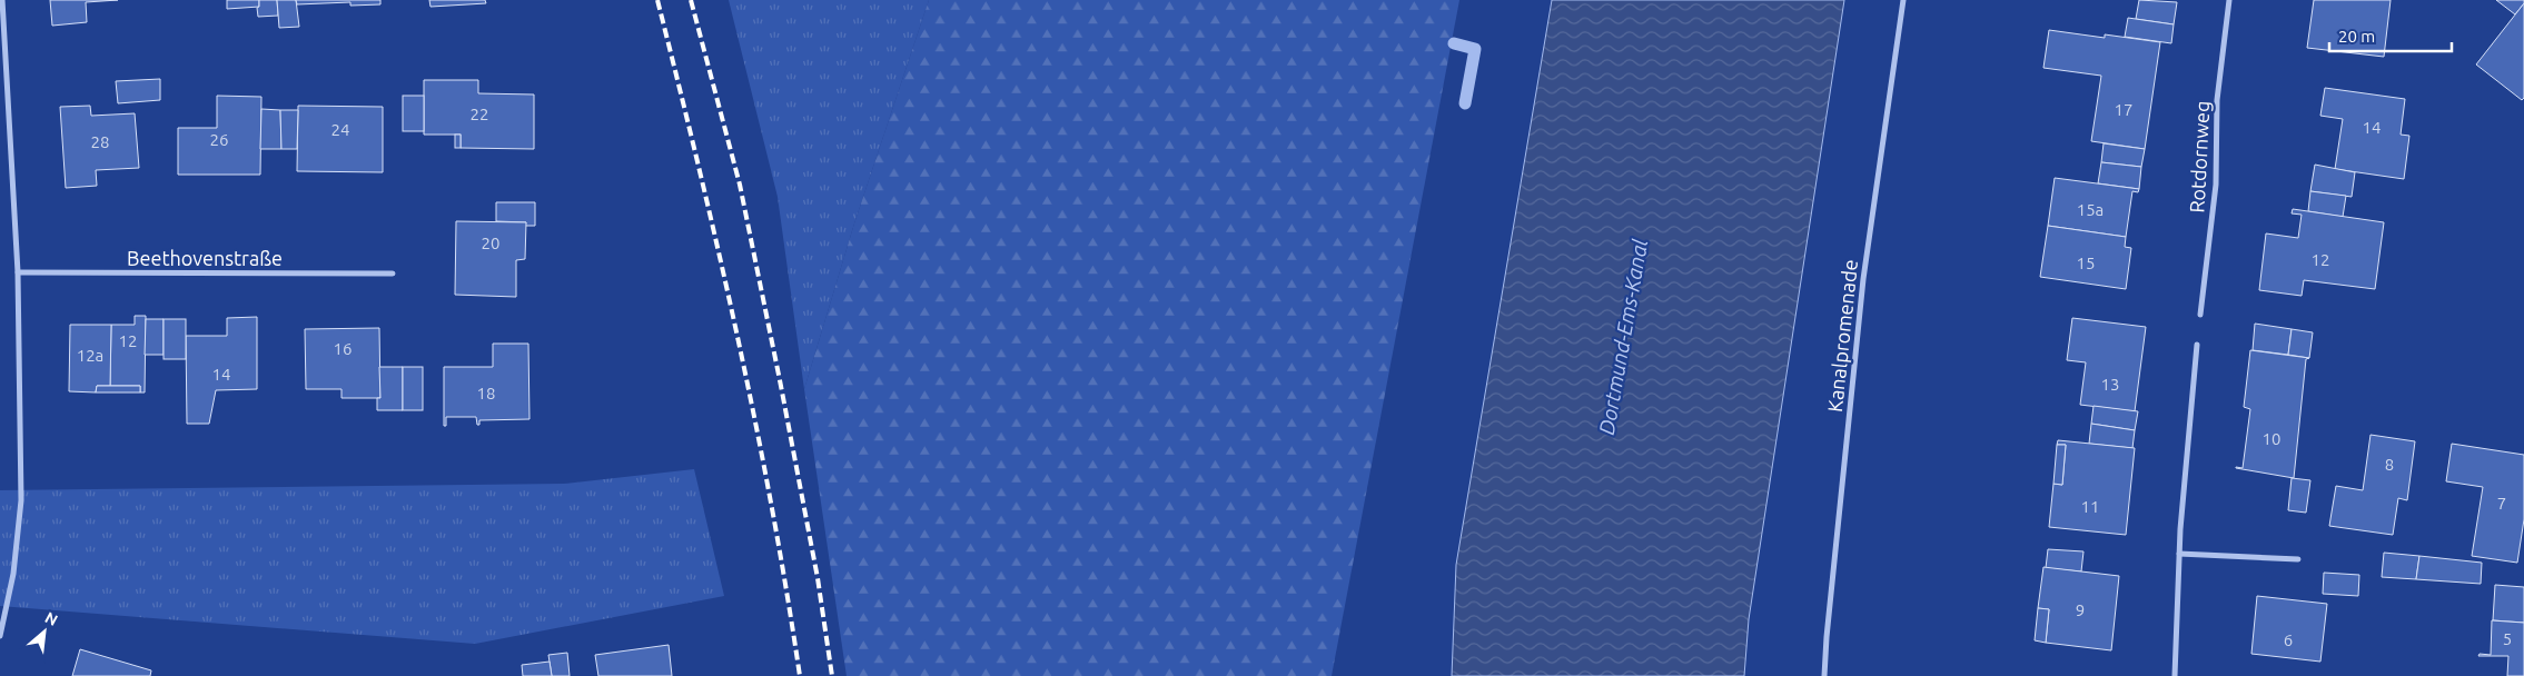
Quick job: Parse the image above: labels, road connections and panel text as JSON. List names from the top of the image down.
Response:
{
  "streets": {
    "street": ["Rotdornweg", "Beethovenstraße", "Kanalpromenade"]
  },
  "water": ["Dortmund-Ems-Kanal"],
  "house_numbers": [
    "17",
    "22",
    "14",
    "24",
    "26",
    "28",
    "15a",
    "20",
    "12",
    "15",
    "12",
    "16",
    "12a",
    "14",
    "13",
    "18",
    "10",
    "8",
    "7",
    "11",
    "9",
    "5",
    "6"
  ],
  "scale_bar": "20 m",
  "north": "top right"
}
